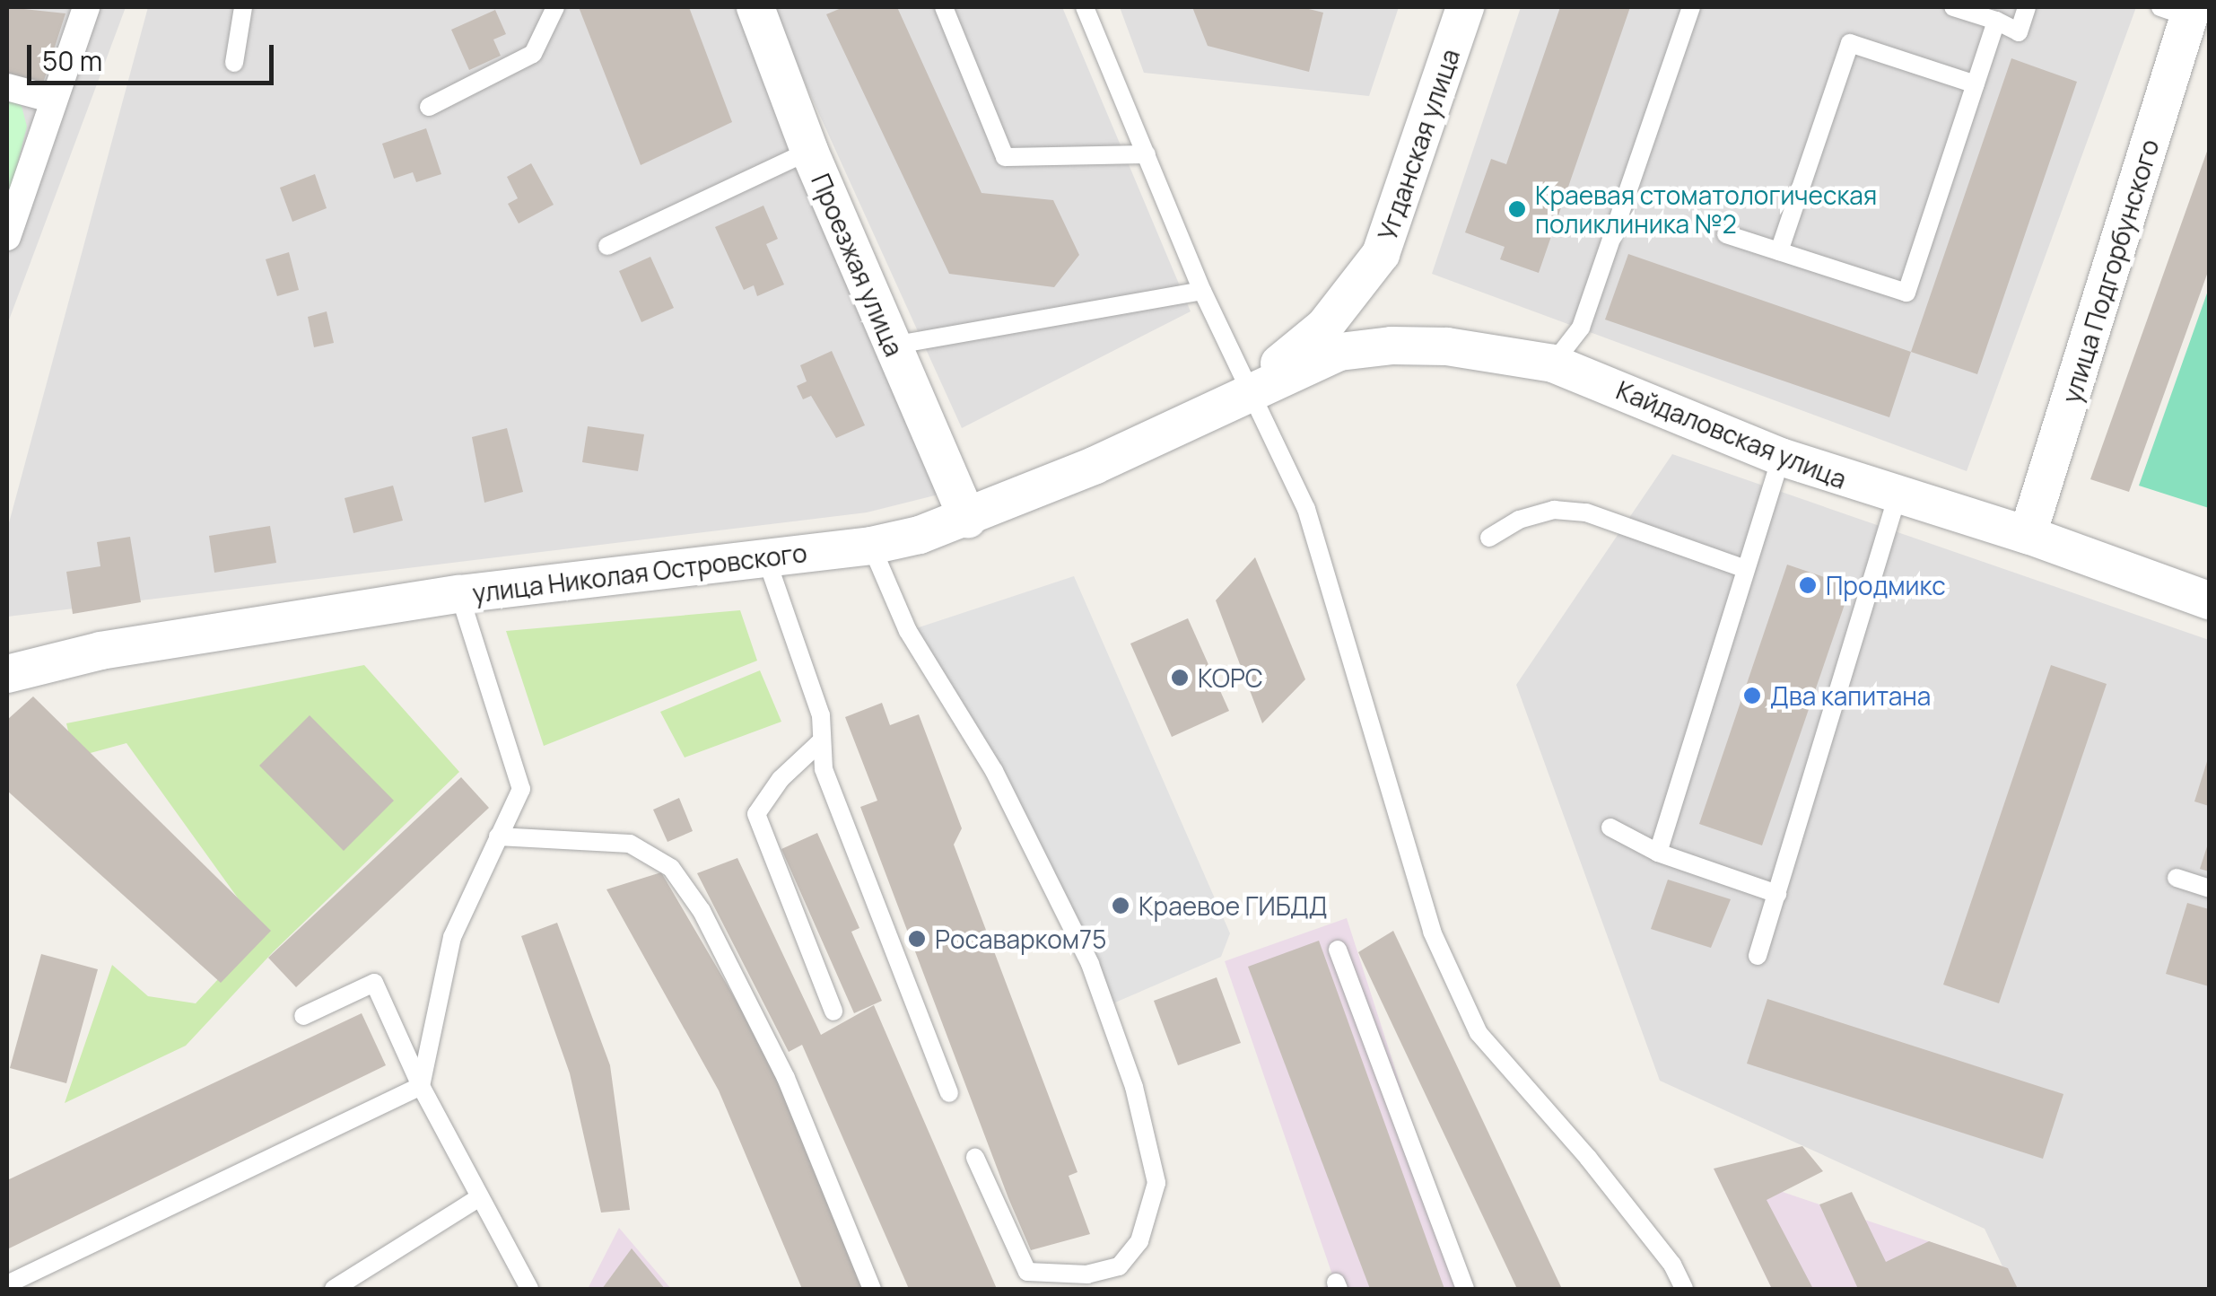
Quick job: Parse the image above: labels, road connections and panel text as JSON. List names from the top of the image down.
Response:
{
  "streets": {
    "street": [
      "Угданская улица",
      "Проезжая улица",
      "улица Подгорбунского",
      "Кайдаловская улица",
      "улица Николая Островского"
    ]
  },
  "crossings": [
    ["Угданская улица", "Кайдаловская улица"],
    ["Угданская улица", "улица Николая Островского"],
    ["Проезжая улица", "улица Николая Островского"],
    ["улица Подгорбунского", "Кайдаловская улица"],
    ["Кайдаловская улица", "улица Николая Островского"]
  ],
  "places": [
    "Краевая стоматологическая поликлиника №2",
    "Продмикс",
    "КОРС",
    "Два капитана",
    "Краевое ГИБДД",
    "Росаварком75"
  ],
  "scale_bar": "50 m"
}
